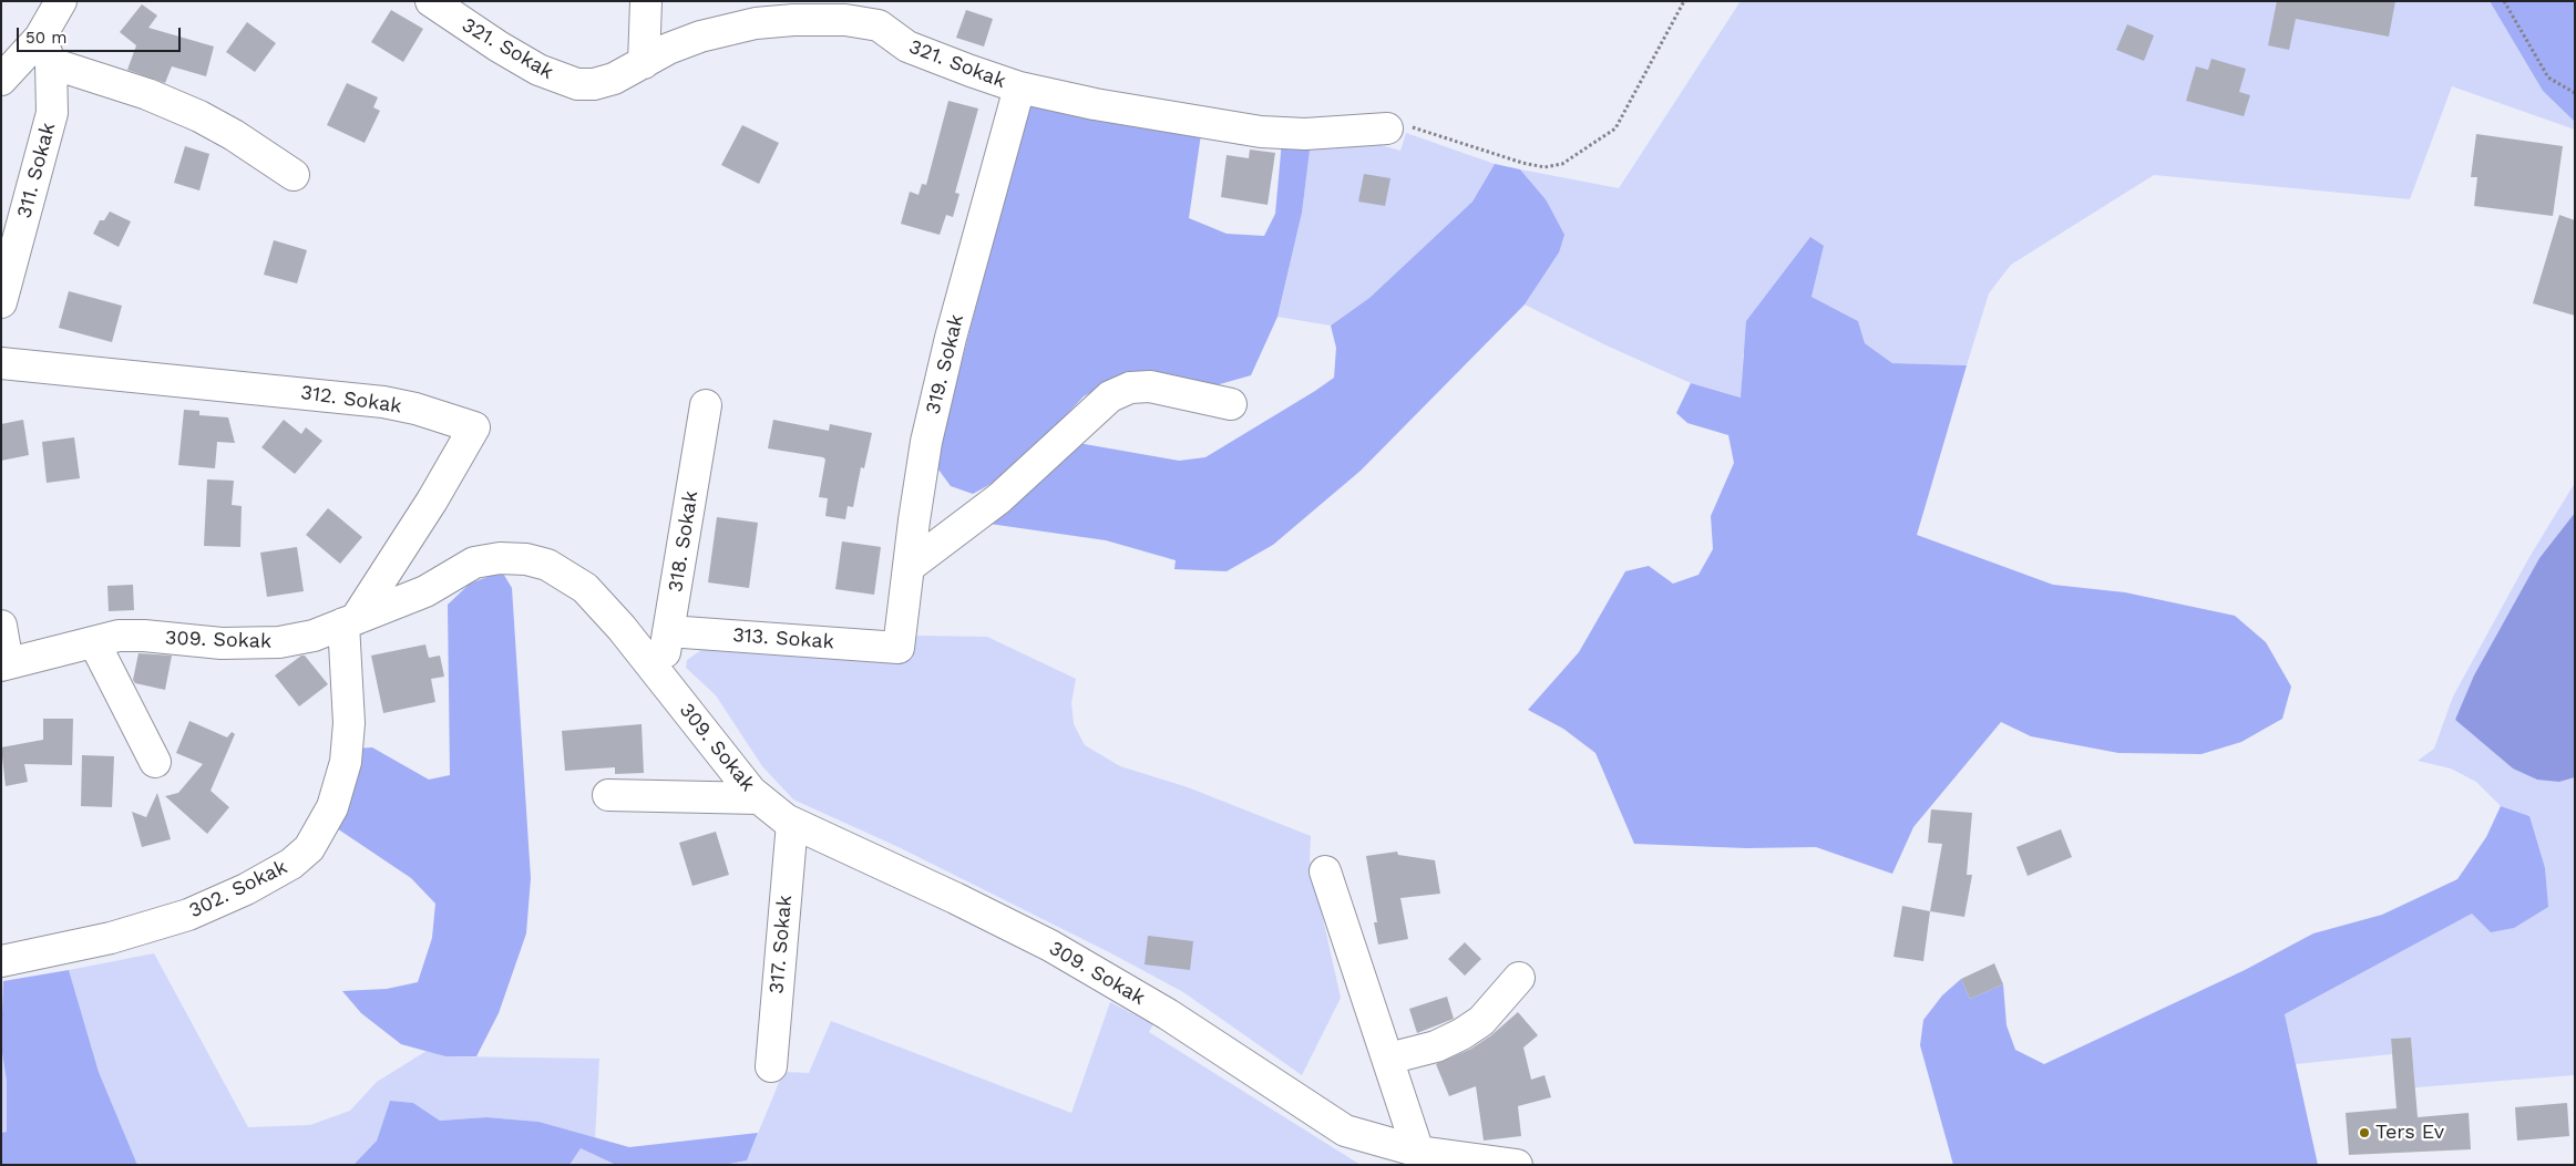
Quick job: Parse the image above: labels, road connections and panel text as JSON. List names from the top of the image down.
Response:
{
  "streets": {
    "street": [
      "321. Sokak",
      "311. Sokak",
      "319. Sokak",
      "312. Sokak",
      "318. Sokak",
      "313. Sokak",
      "309. Sokak",
      "302. Sokak",
      "317. Sokak"
    ]
  },
  "crossings": [
    ["321. Sokak", "319. Sokak"],
    ["319. Sokak", "313. Sokak"],
    ["312. Sokak", "309. Sokak"],
    ["312. Sokak", "302. Sokak"],
    ["318. Sokak", "313. Sokak"],
    ["318. Sokak", "309. Sokak"],
    ["309. Sokak", "302. Sokak"],
    ["309. Sokak", "317. Sokak"]
  ],
  "places": ["Ters Ev"],
  "scale_bar": "50 m"
}
